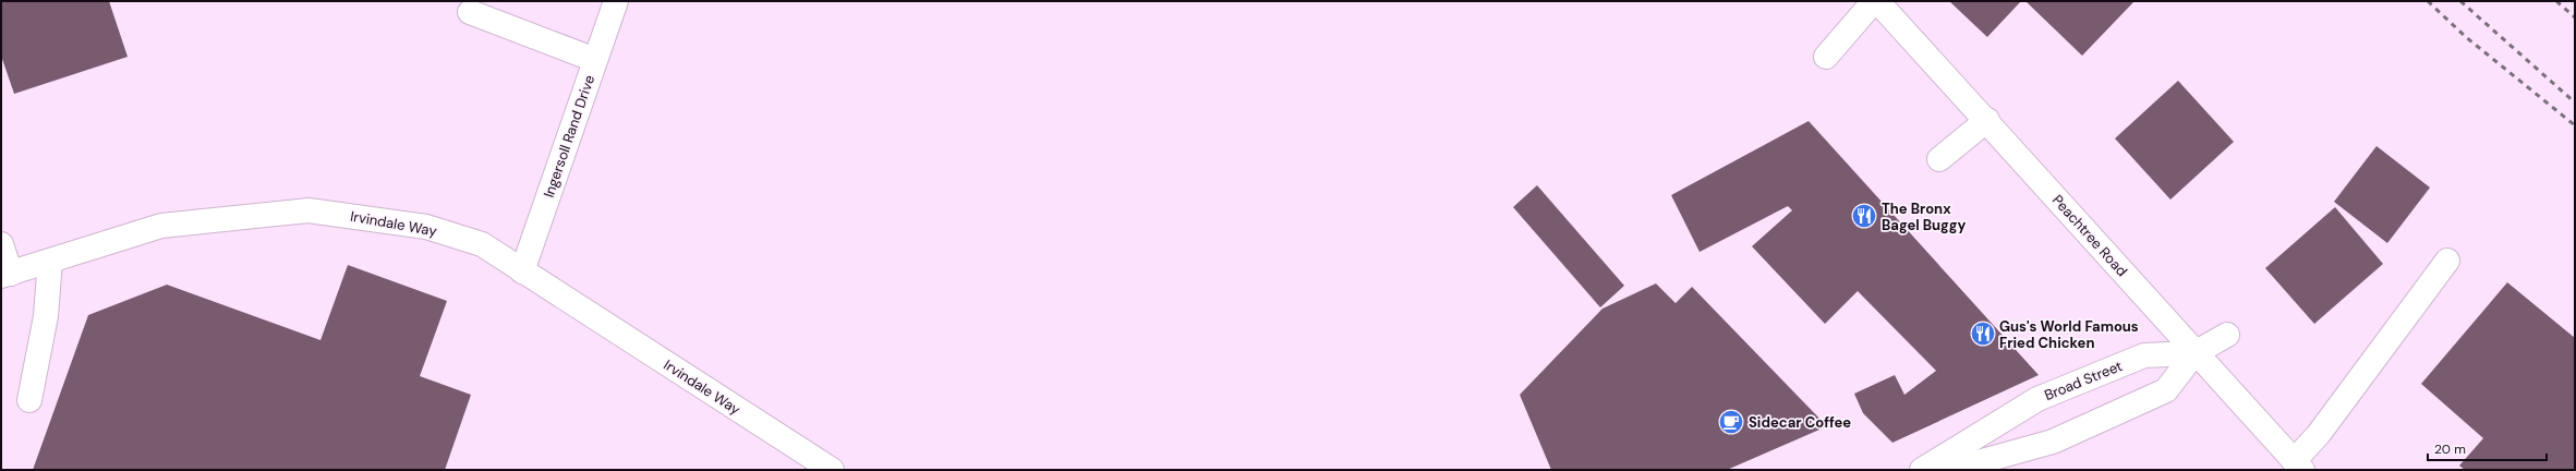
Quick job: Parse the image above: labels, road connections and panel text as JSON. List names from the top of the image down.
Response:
{
  "streets": {
    "street": [
      "Ingersoll Rand Drive",
      "Irvindale Way",
      "Peachtree Road",
      "Broad Street"
    ]
  },
  "crossings": [
    ["Ingersoll Rand Drive", "Irvindale Way"],
    ["Peachtree Road", "Broad Street"]
  ],
  "places": {
    "restaurant": ["The Bronx Bagel Buggy", "Gus's World Famous Fried Chicken"],
    "cafe": ["Sidecar Coffee"]
  },
  "scale_bar": "20 m"
}
